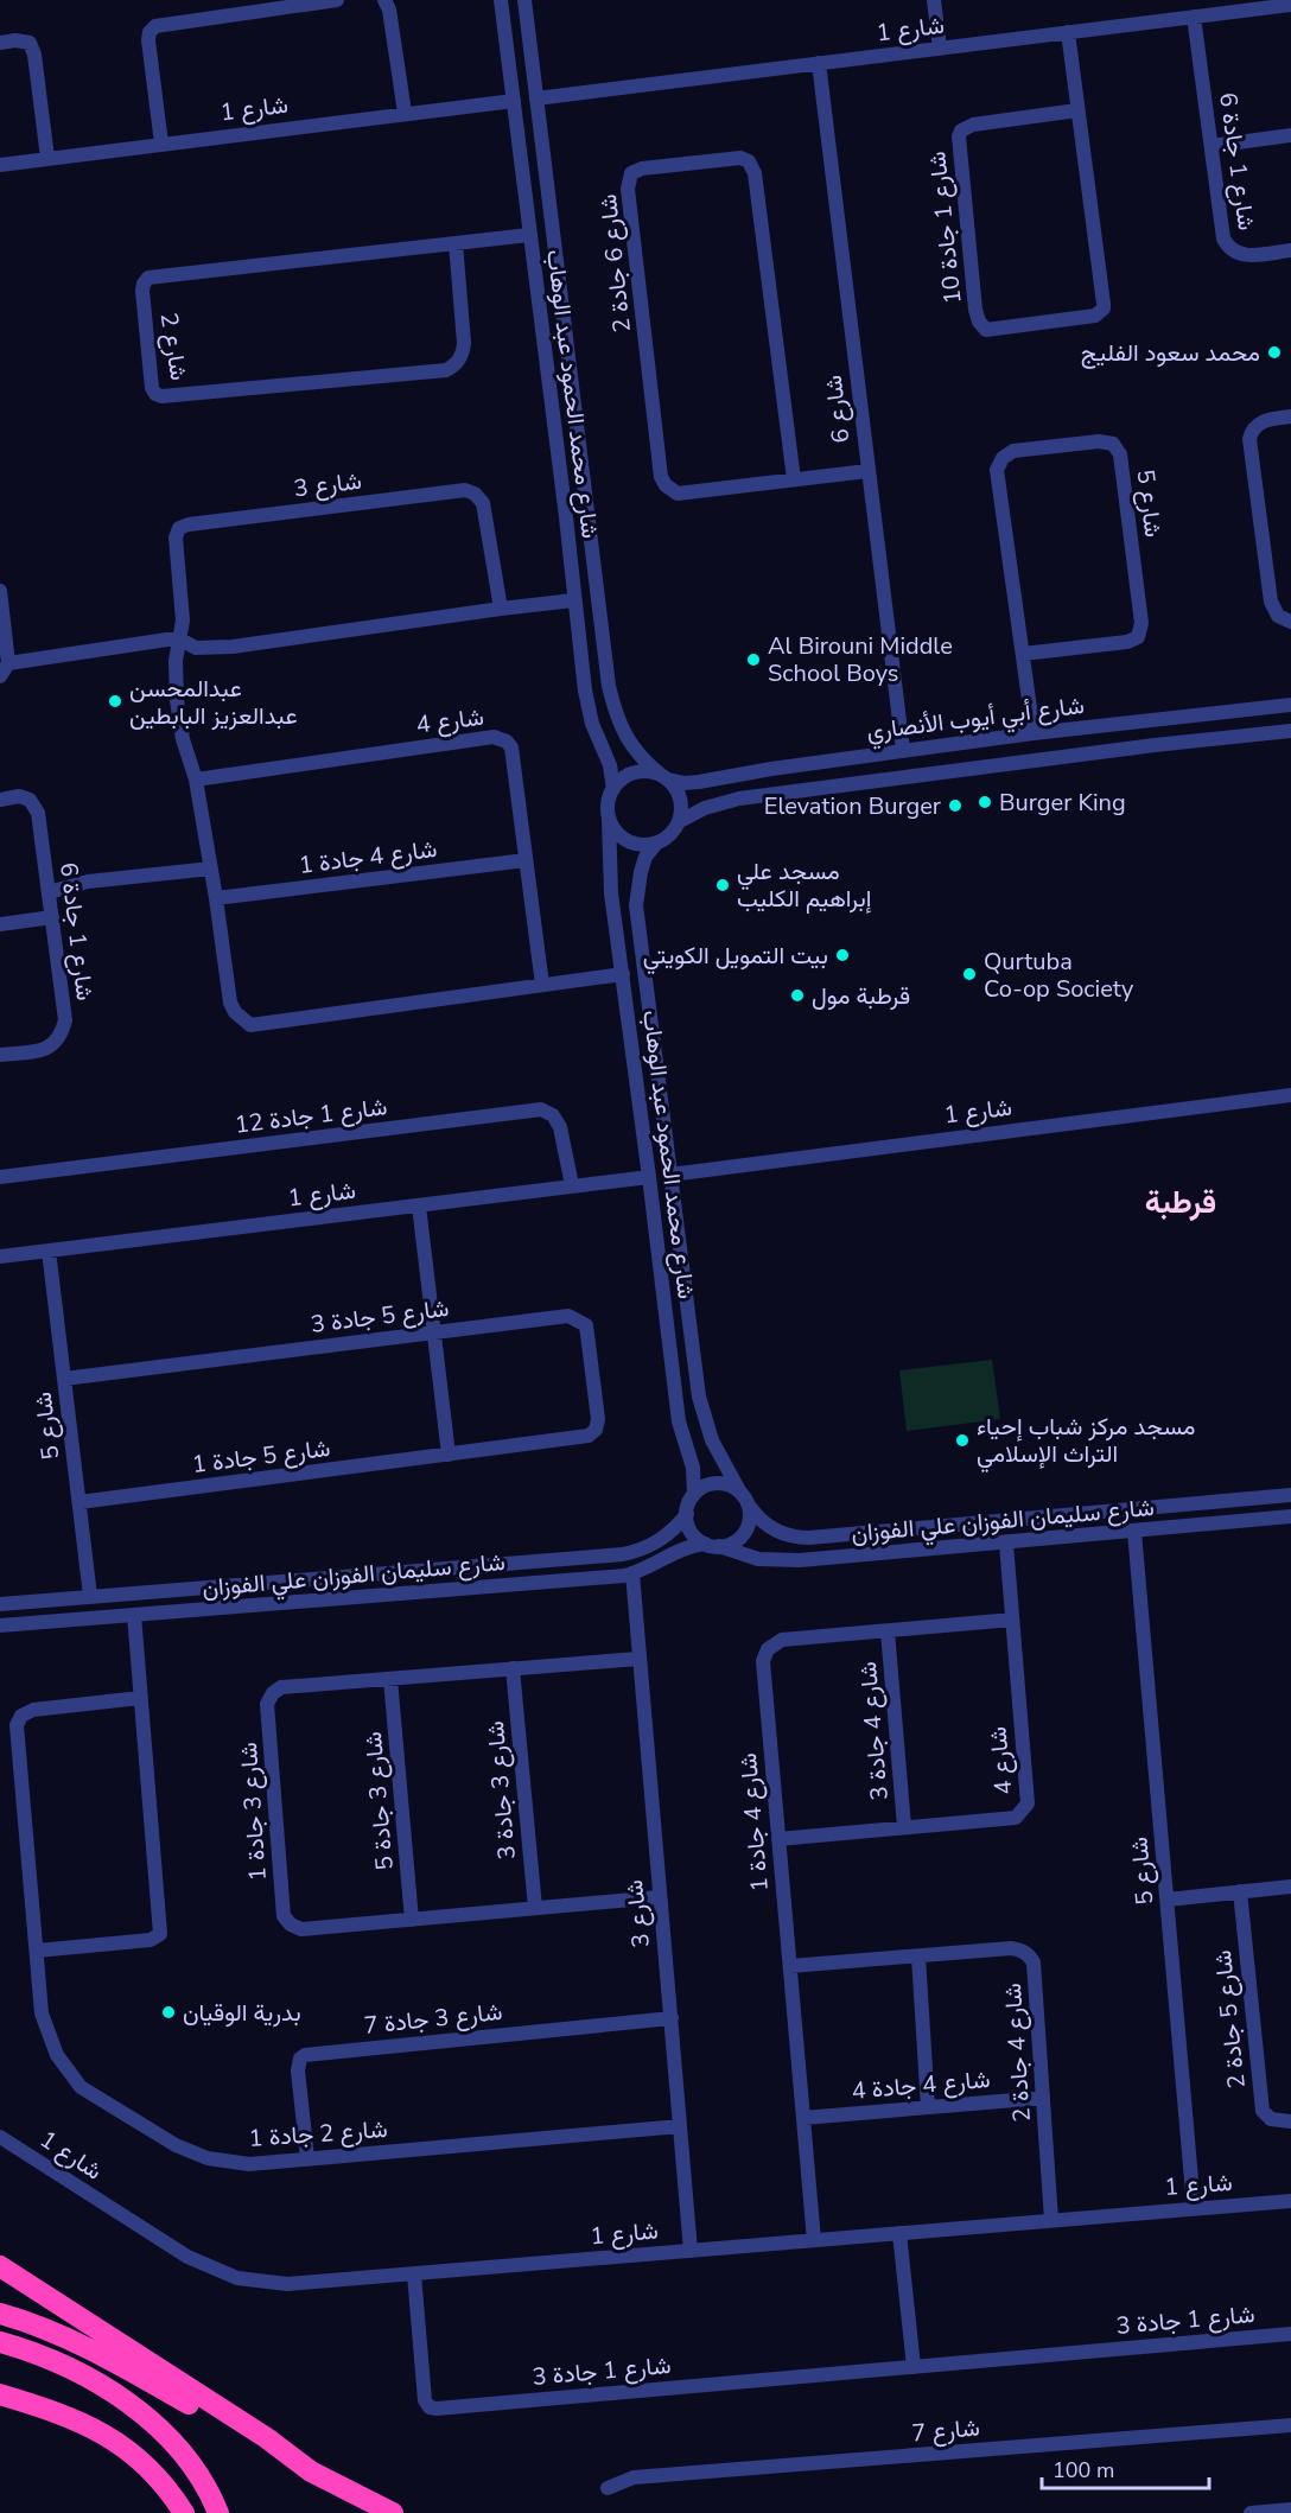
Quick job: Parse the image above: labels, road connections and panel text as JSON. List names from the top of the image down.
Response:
{
  "streets": {
    "street": [
      "شارع 1",
      "شارع 1 جادة 6",
      "شارع 1 جادة 10",
      "شارع 6 جادة 2",
      "شارع 2",
      "شارع محمد الحمود عبد الوهاب",
      "شارع 6",
      "شارع 3",
      "شارع 5",
      "شارع أبي أيوب الأنصاري",
      "شارع 4",
      "شارع 4 جادة 1",
      "شارع 1 جادة 12",
      "شارع 5 جادة 3",
      "شارع 5 جادة 1",
      "شارع سليمان الفوزان علي الفوزان",
      "شارع 4 جادة 3",
      "شارع 3 جادة 3",
      "شارع 3 جادة 5",
      "شارع 3 جادة 1",
      "شارع 3 جادة 7",
      "شارع 5 جادة 2",
      "شارع 4 جادة 2",
      "شارع 4 جادة 4",
      "شارع 2 جادة 1",
      "شارع 1 جادة 3",
      "شارع 7"
    ]
  },
  "crossings": [
    ["شارع 1", "شارع 1 جادة 6"],
    ["شارع 1", "شارع 1 جادة 10"],
    ["شارع 1", "شارع محمد الحمود عبد الوهاب"],
    ["شارع 1", "شارع 6"],
    ["شارع 1", "شارع 3"],
    ["شارع 1", "شارع 5"],
    ["شارع 1", "شارع 4 جادة 1"],
    ["شارع 1", "شارع 1 جادة 12"],
    ["شارع 1", "شارع 4 جادة 2"],
    ["شارع 1", "شارع 1 جادة 3"],
    ["شارع 6 جادة 2", "شارع 6"],
    ["شارع 2", "شارع محمد الحمود عبد الوهاب"],
    ["شارع محمد الحمود عبد الوهاب", "شارع أبي أيوب الأنصاري"],
    ["شارع محمد الحمود عبد الوهاب", "شارع سليمان الفوزان علي الفوزان"],
    ["شارع 6", "شارع أبي أيوب الأنصاري"],
    ["شارع 3", "شارع سليمان الفوزان علي الفوزان"],
    ["شارع 3", "شارع 3 جادة 1"],
    ["شارع 3", "شارع 3 جادة 7"],
    ["شارع 3", "شارع 2 جادة 1"],
    ["شارع 5", "شارع أبي أيوب الأنصاري"],
    ["شارع 5", "شارع 5 جادة 3"],
    ["شارع 5", "شارع 5 جادة 1"],
    ["شارع 5", "شارع سليمان الفوزان علي الفوزان"],
    ["شارع 4", "شارع 4 جادة 1"],
    ["شارع 4", "شارع سليمان الفوزان علي الفوزان"],
    ["شارع 4", "شارع 4 جادة 3"],
    ["شارع 4 جادة 1", "شارع 4 جادة 3"],
    ["شارع 4 جادة 1", "شارع 4 جادة 2"],
    ["شارع 4 جادة 1", "شارع 4 جادة 4"],
    ["شارع 5 جادة 3", "شارع 5 جادة 1"],
    ["شارع 3 جادة 3", "شارع 3 جادة 1"],
    ["شارع 3 جادة 5", "شارع 3 جادة 1"],
    ["شارع 3 جادة 7", "شارع 2 جادة 1"],
    ["شارع 4 جادة 2", "شارع 4 جادة 4"]
  ],
  "districts": ["قرطبة"],
  "places": [
    "محمد سعود الفليج",
    "Al Birouni Middle School Boys",
    "عبدالمحسن عبدالعزيز البابطين",
    "Burger King",
    "Elevation Burger",
    "مسجد علي إبراهيم الكليب",
    "بيت التمويل الكويتي",
    "Qurtuba Co-op Society",
    "قرطبة مول",
    "مسجد مركز شباب إحياء التراث الإسلامي",
    "بدرية الوقيان"
  ],
  "scale_bar": "100 m"
}
